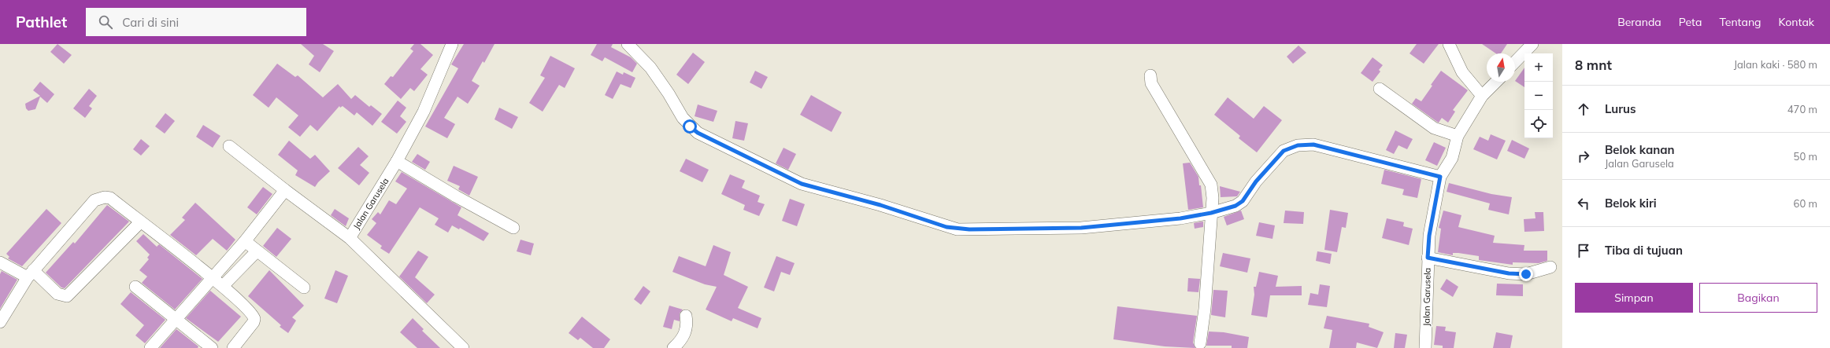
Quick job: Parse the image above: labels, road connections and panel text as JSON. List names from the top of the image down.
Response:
{
  "streets": {
    "street": ["Jalan Garusela"]
  },
  "north": "top",
  "page": {
    "header": "Pathlet",
    "search": "Cari di sini",
    "nav": [
      "Beranda",
      "Peta",
      "Tentang",
      "Kontak"
    ],
    "heading": ["8 mnt", "Jalan kaki · 580 m"],
    "map_buttons": ["+", "−"],
    "list": [
      ["Lurus", "470 m"],
      ["Belok kanan", "Jalan Garusela", "50 m"],
      ["Belok kiri", "60 m"],
      "Tiba di tujuan"
    ],
    "buttons": ["Simpan", "Bagikan"]
  }
}
